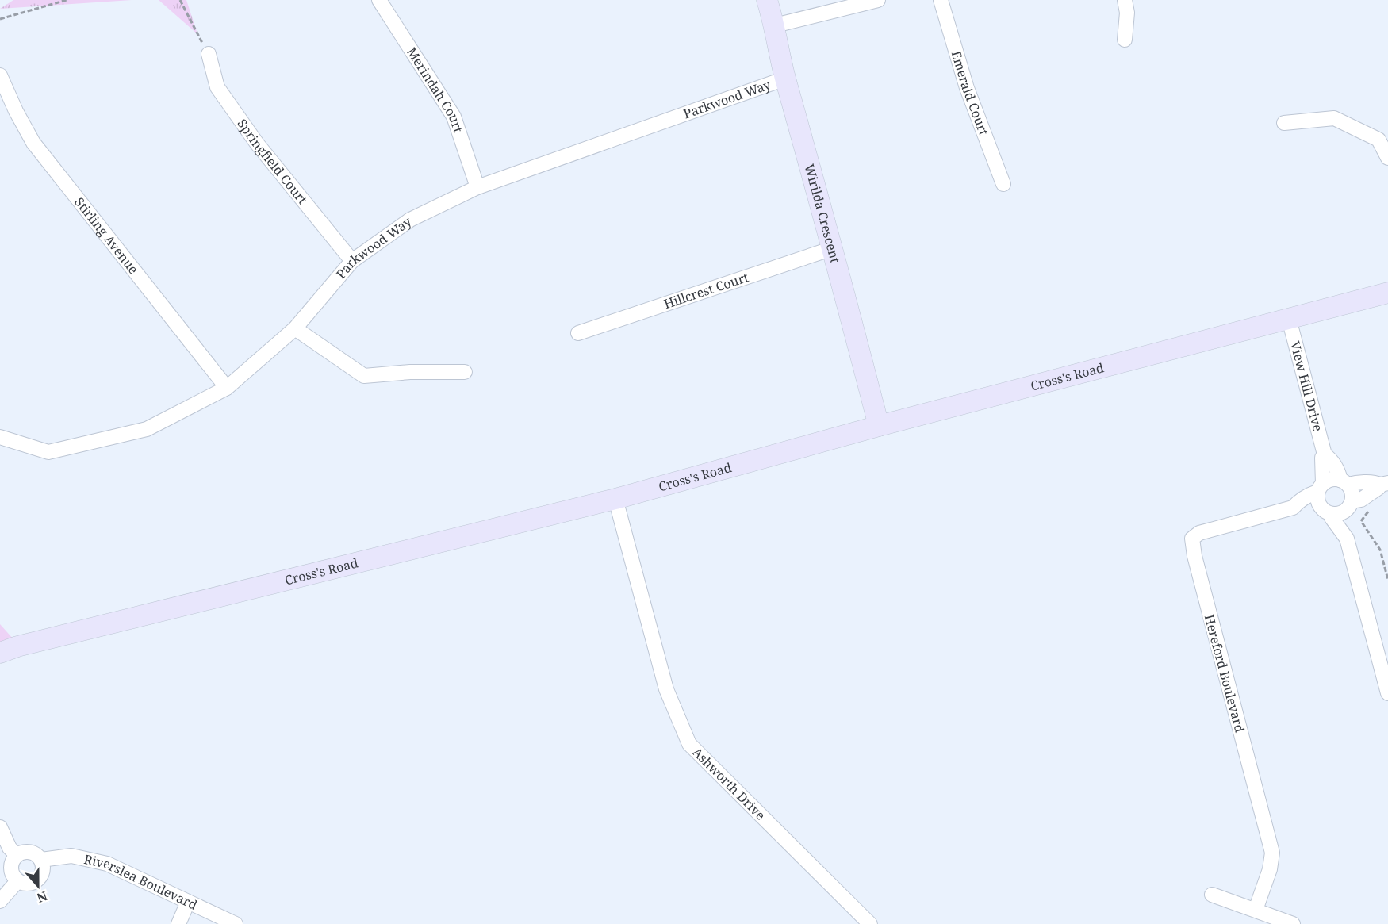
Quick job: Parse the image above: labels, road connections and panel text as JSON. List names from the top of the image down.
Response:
{
  "streets": {
    "street": [
      "Merindah Court",
      "Emerald Court",
      "Parkwood Way",
      "Springfield Court",
      "Wirilda Crescent",
      "Stirling Avenue",
      "Hillcrest Court",
      "Cross's Road",
      "View Hill Drive",
      "Hereford Boulevard",
      "Ashworth Drive",
      "Riverslea Boulevard"
    ]
  },
  "crossings": [
    ["Merindah Court", "Parkwood Way"],
    ["Parkwood Way", "Springfield Court"],
    ["Parkwood Way", "Wirilda Crescent"],
    ["Parkwood Way", "Stirling Avenue"],
    ["Wirilda Crescent", "Hillcrest Court"],
    ["Wirilda Crescent", "Cross's Road"],
    ["Cross's Road", "View Hill Drive"],
    ["Cross's Road", "Ashworth Drive"],
    ["View Hill Drive", "Hereford Boulevard"]
  ],
  "north": "bottom"
}
